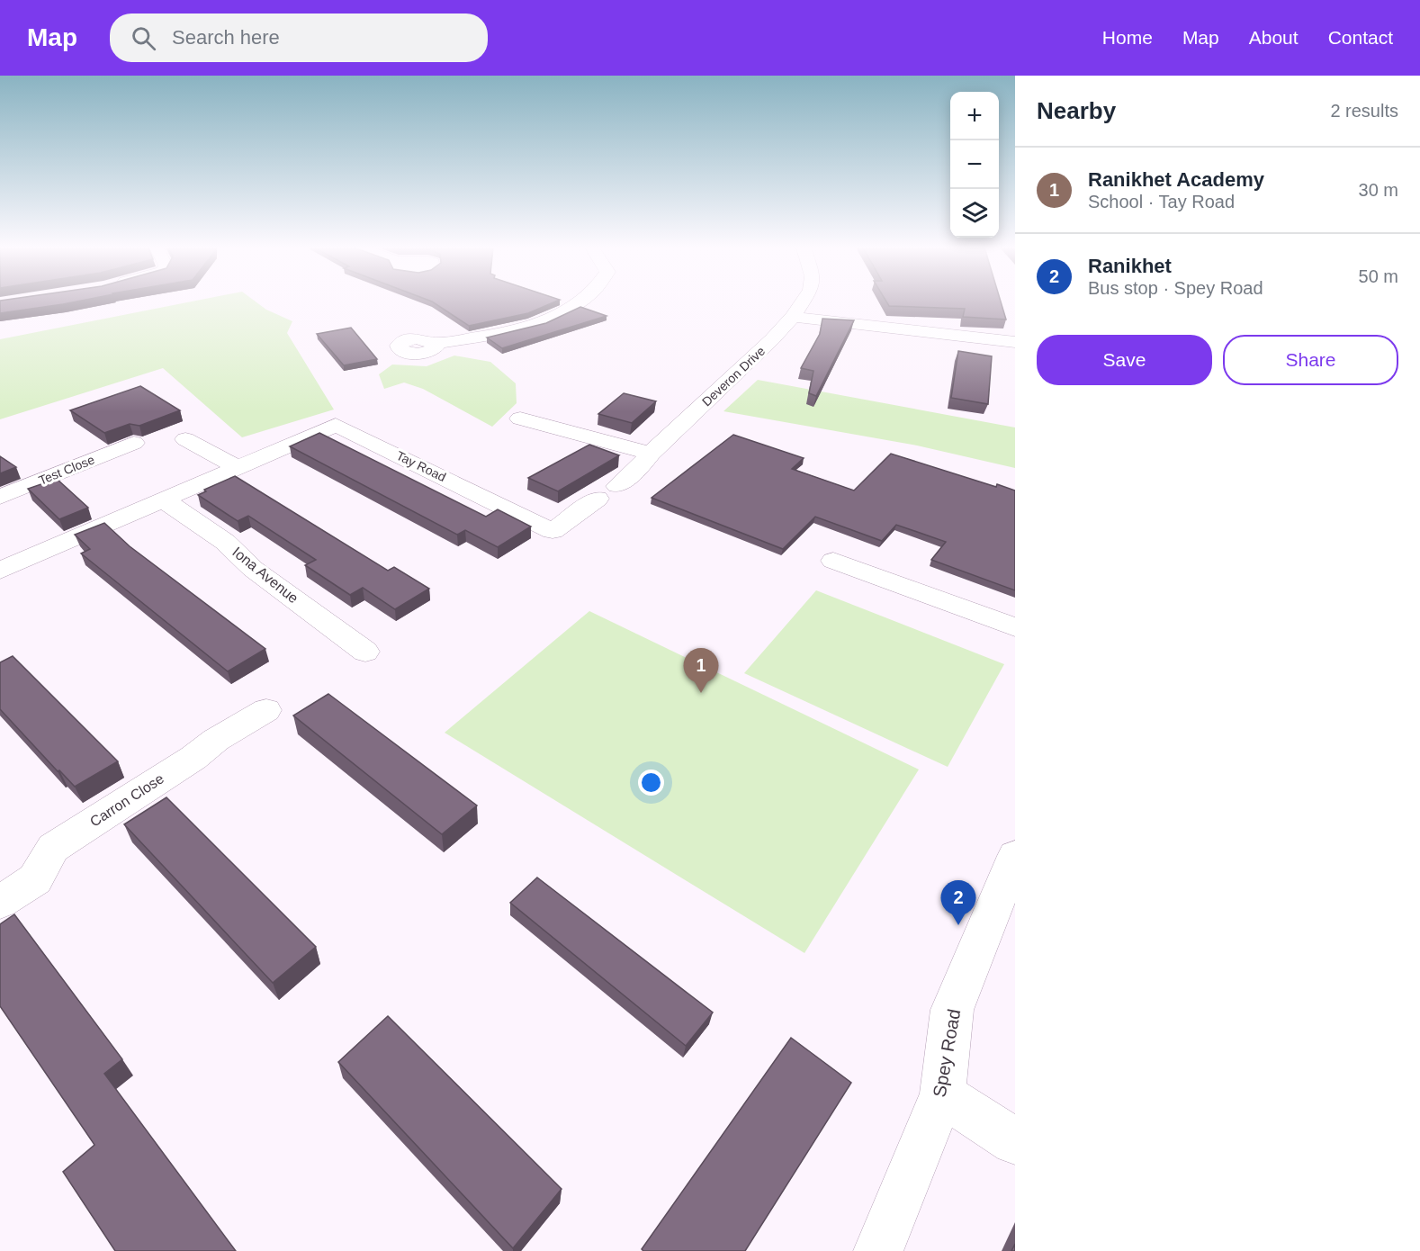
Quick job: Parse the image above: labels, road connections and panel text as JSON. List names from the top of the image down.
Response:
{
  "streets": {
    "street": [
      "Deveron Drive",
      "Tay Road",
      "Test Close",
      "Iona Avenue",
      "Carron Close",
      "Spey Road"
    ]
  },
  "crossings": [
    ["Tay Road", "Iona Avenue"]
  ],
  "page": {
    "header": "Map",
    "search": "Search here",
    "nav": [
      "Home",
      "Map",
      "About",
      "Contact"
    ],
    "heading": ["Nearby", "2 results"],
    "map_buttons": ["+", "−"],
    "list": [
      {
        "mark": "1",
        "name": "Ranikhet Academy",
        "note": "School · Tay Road",
        "value": "30 m"
      },
      {
        "mark": "2",
        "name": "Ranikhet",
        "note": "Bus stop · Spey Road",
        "value": "50 m"
      }
    ],
    "buttons": ["Save", "Share"],
    "pins": ["1", "2"]
  }
}
